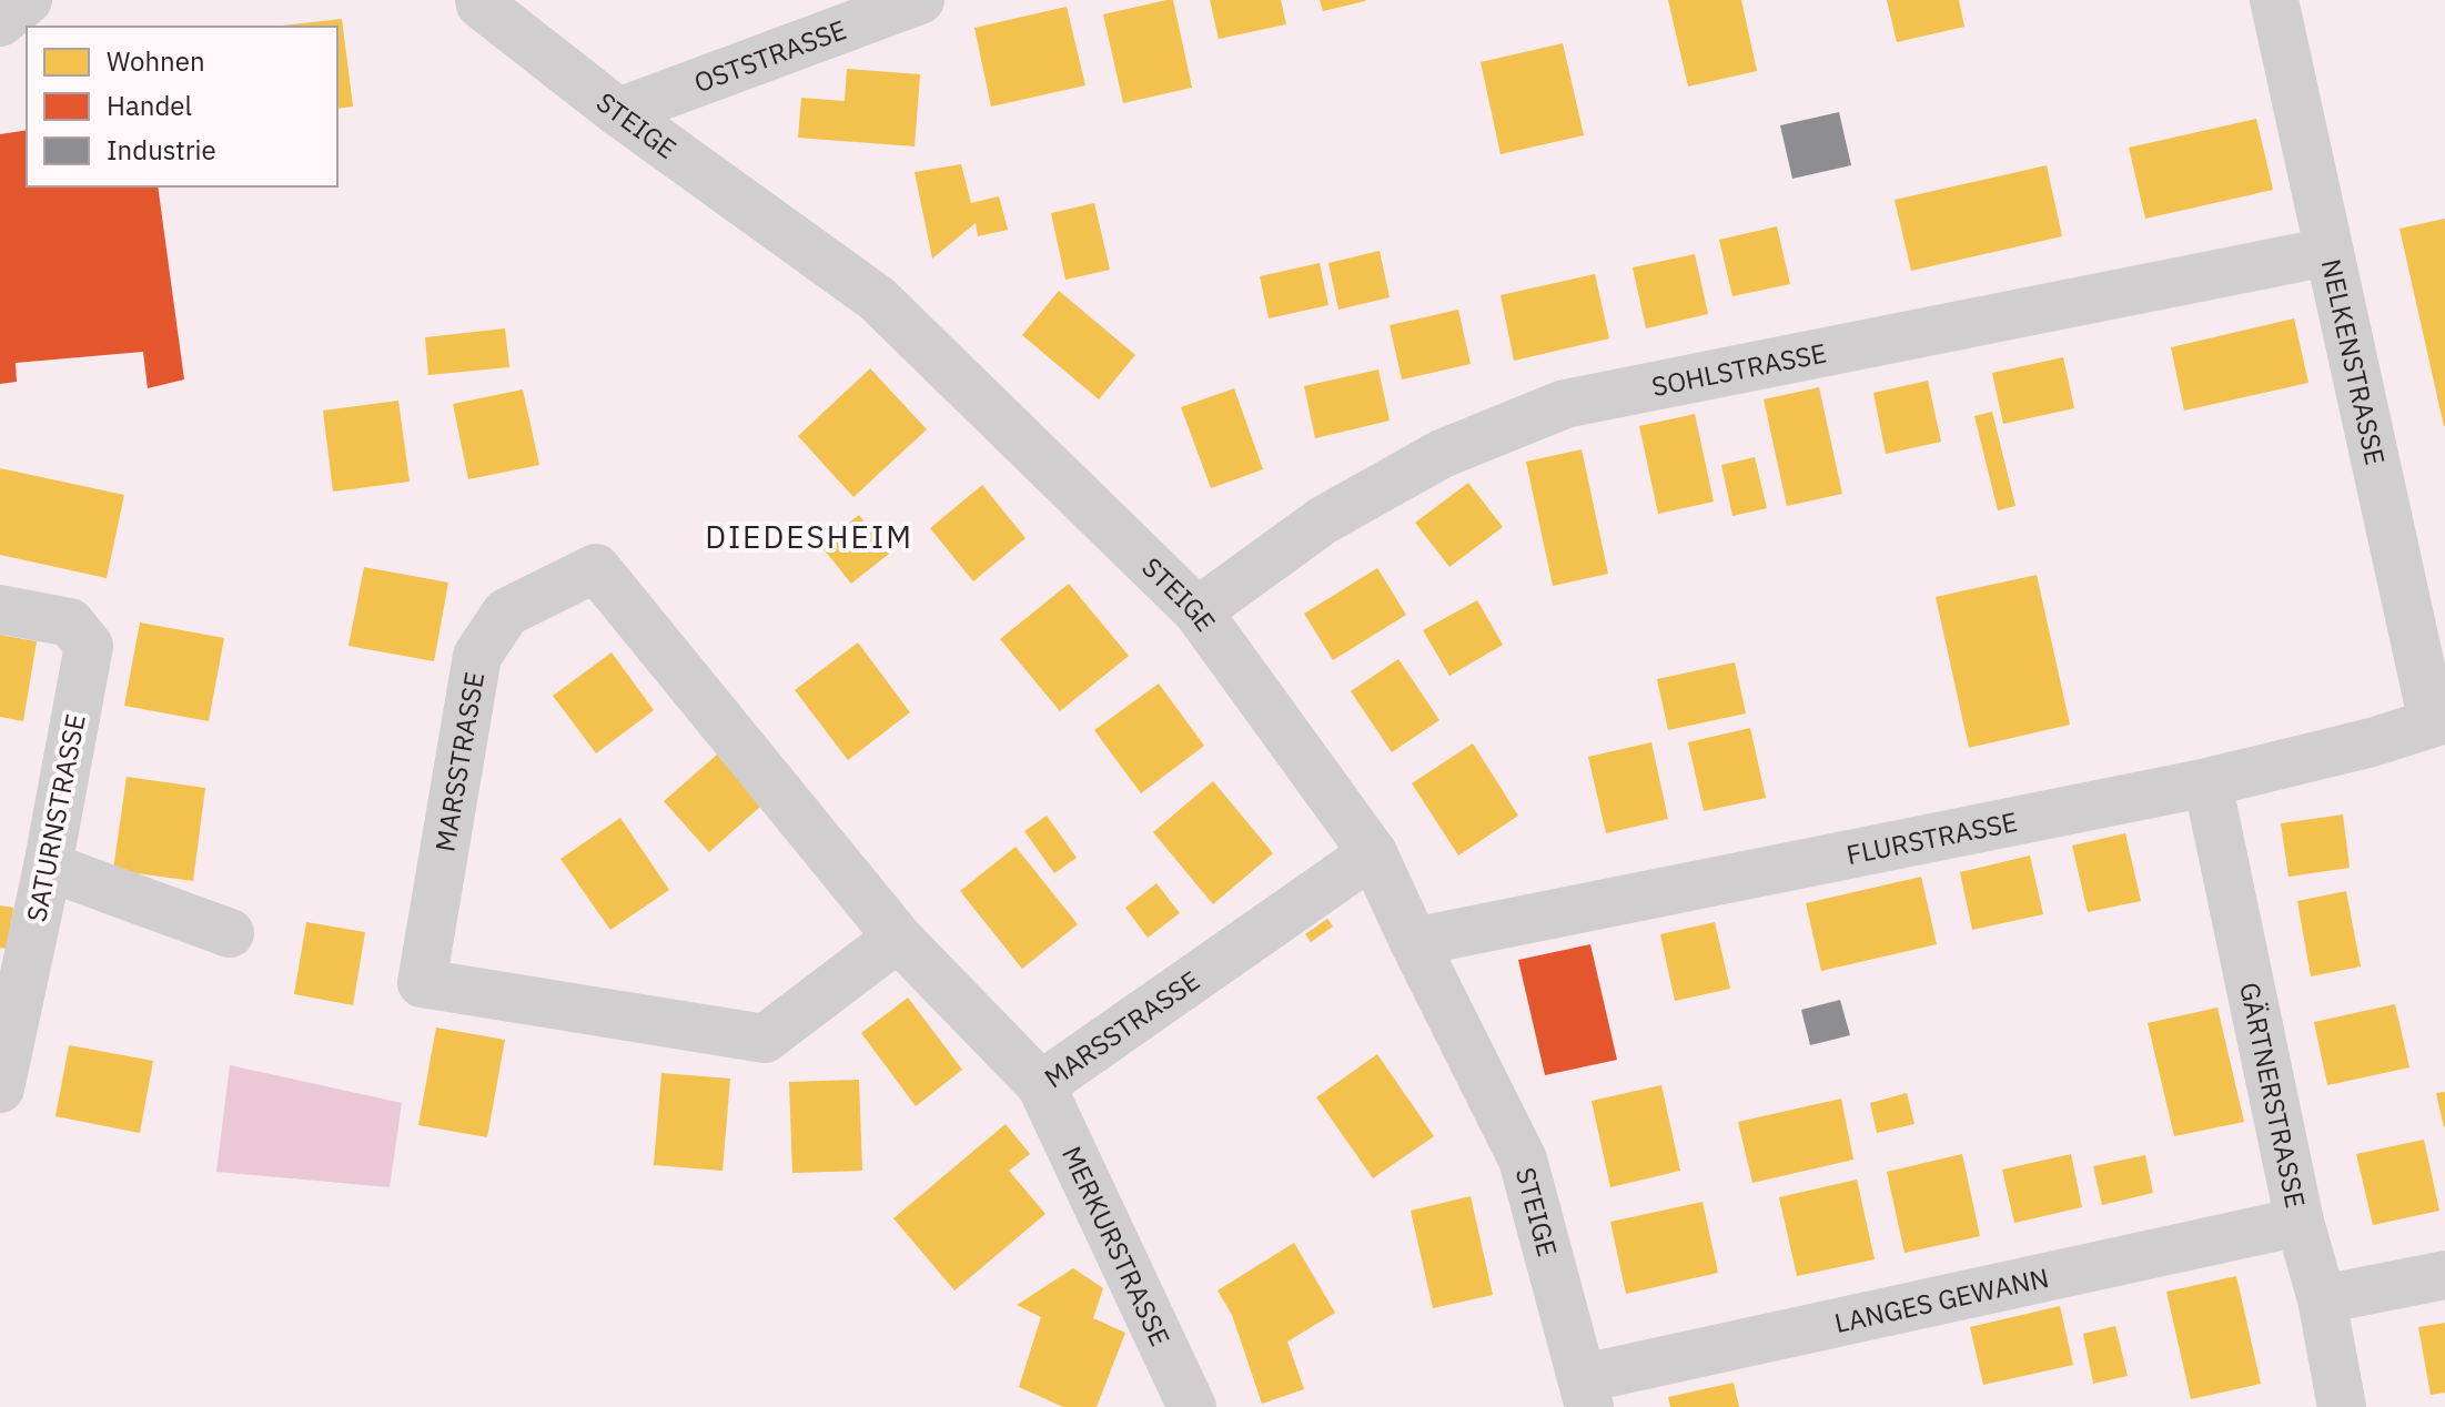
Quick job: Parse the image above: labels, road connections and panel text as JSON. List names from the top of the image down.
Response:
{
  "streets": {
    "street": [
      "OSTSTRASSE",
      "STEIGE",
      "NELKENSTRASSE",
      "SOHLSTRASSE",
      "MARSSTRASSE",
      "SATURNSTRASSE",
      "FLURSTRASSE",
      "GÄRTNERSTRASSE",
      "MERKURSTRASSE",
      "LANGES GEWANN"
    ]
  },
  "crossings": [
    ["OSTSTRASSE", "STEIGE"],
    ["STEIGE", "SOHLSTRASSE"],
    ["STEIGE", "MARSSTRASSE"],
    ["STEIGE", "FLURSTRASSE"],
    ["STEIGE", "LANGES GEWANN"],
    ["NELKENSTRASSE", "SOHLSTRASSE"],
    ["NELKENSTRASSE", "FLURSTRASSE"],
    ["MARSSTRASSE", "MERKURSTRASSE"],
    ["FLURSTRASSE", "GÄRTNERSTRASSE"],
    ["GÄRTNERSTRASSE", "LANGES GEWANN"]
  ],
  "districts": ["DIEDESHEIM"],
  "legend": ["Wohnen", "Handel", "Industrie"]
}
